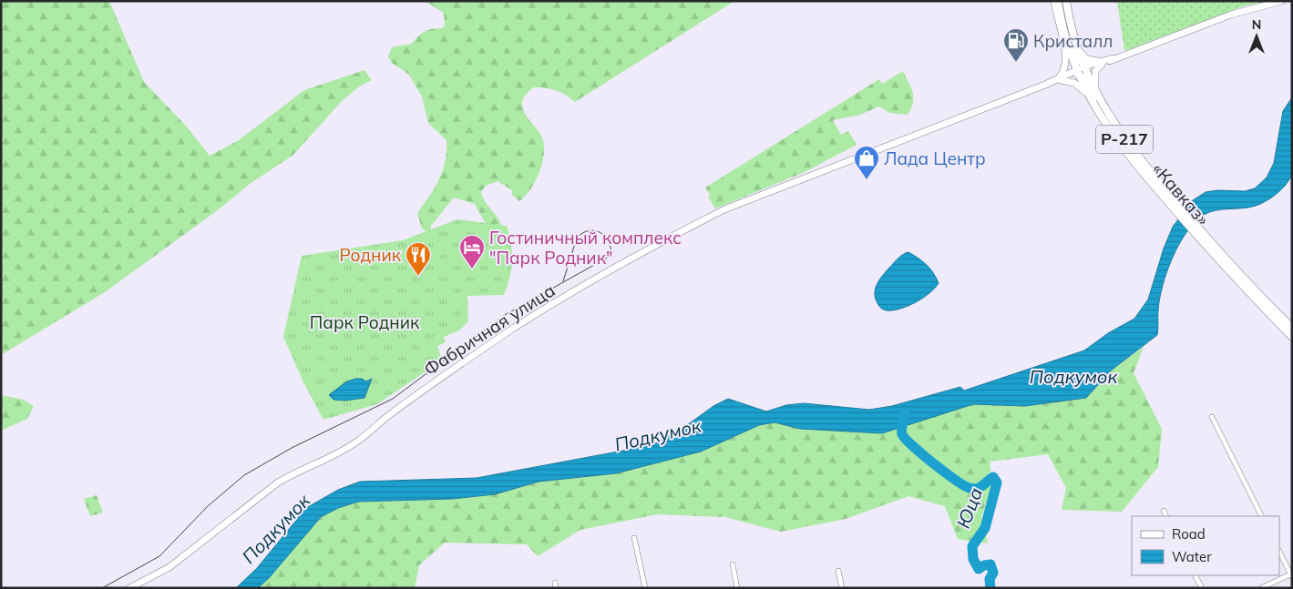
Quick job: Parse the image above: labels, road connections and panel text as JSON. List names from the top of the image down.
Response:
{
  "streets": {
    "main road": ["Р-217", "«Кавказ»", "Фабричная улица"]
  },
  "crossings": [
    ["«Кавказ»", "Фабричная улица"]
  ],
  "water": ["Подкумок", "Юца"],
  "parks": ["Парк Родник"],
  "places": {
    "fuel station": ["Кристалл"],
    "shop": ["Лада Центр"],
    "hotel": ["Гостиничный комплекс \"Парк Родник\""],
    "restaurant": ["Родник"]
  },
  "legend": ["Road", "Water"],
  "north": "top"
}
